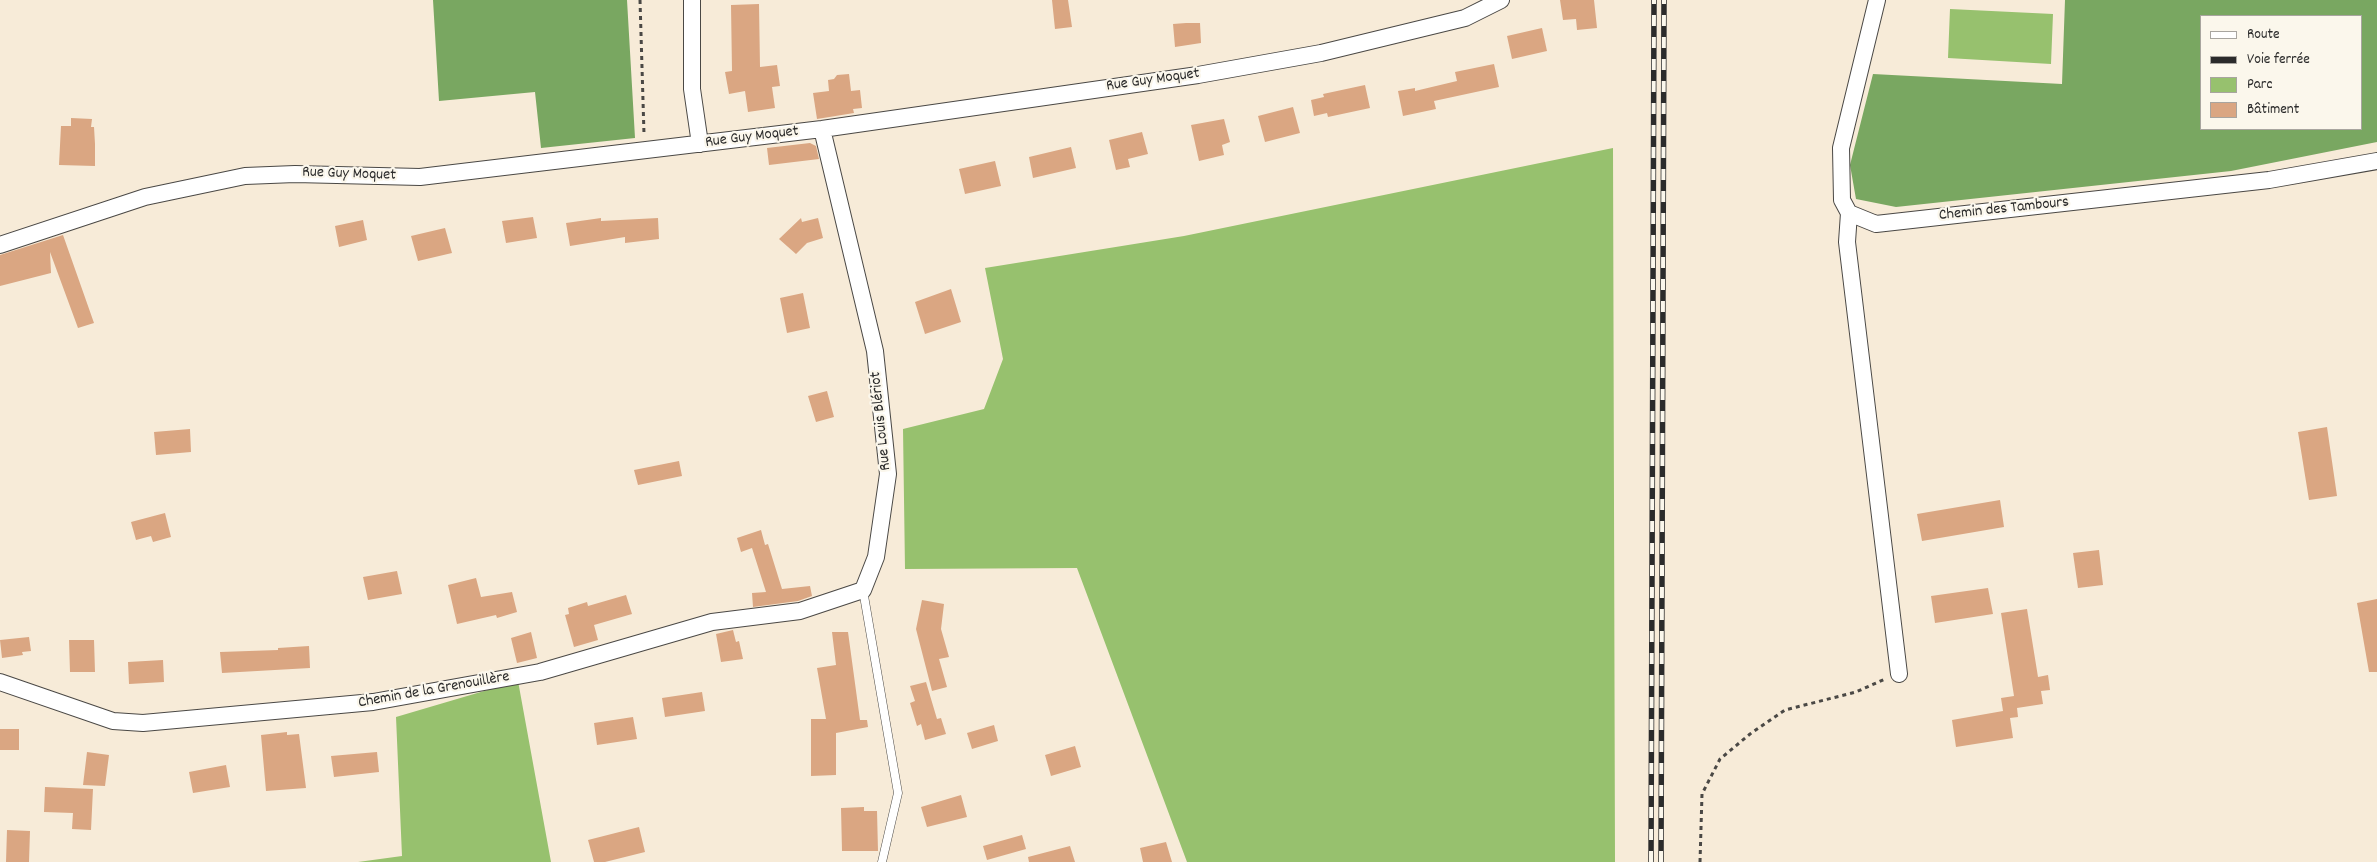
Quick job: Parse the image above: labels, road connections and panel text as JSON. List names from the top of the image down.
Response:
{
  "streets": {
    "street": [
      "Rue Guy Moquet",
      "Chemin des Tambours",
      "Rue Louis Blériot",
      "Chemin de la Grenouillère"
    ]
  },
  "crossings": [
    ["Rue Guy Moquet", "Rue Louis Blériot"],
    ["Rue Louis Blériot", "Chemin de la Grenouillère"]
  ],
  "legend": [
    "Route",
    "Voie ferrée",
    "Parc",
    "Bâtiment"
  ]
}
